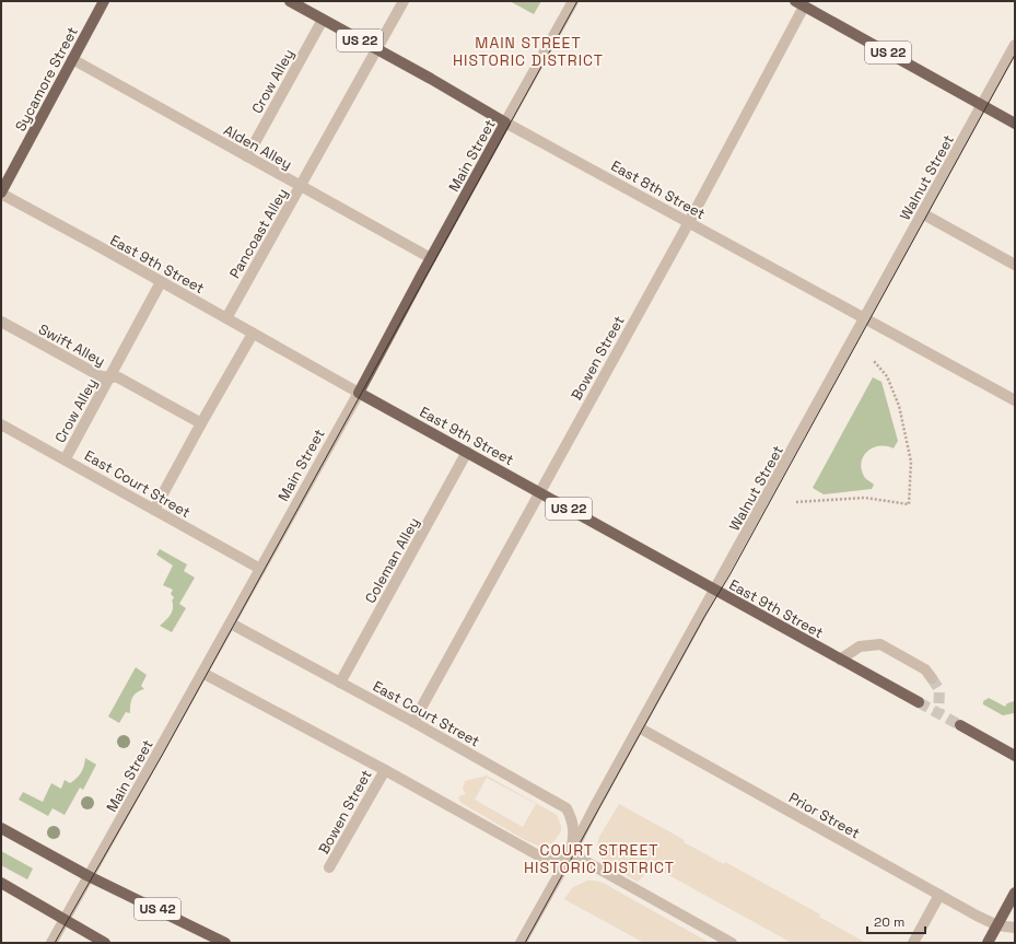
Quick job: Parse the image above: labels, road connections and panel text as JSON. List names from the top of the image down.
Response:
{
  "streets": {
    "main road": [
      "US 22",
      "Sycamore Street",
      "Main Street",
      "East 8th Street",
      "East 9th Street",
      "US 42"
    ],
    "street": [
      "Crow Alley",
      "Alden Alley",
      "Walnut Street",
      "Pancoast Alley",
      "Swift Alley",
      "Bowen Street",
      "East Court Street",
      "Coleman Alley",
      "Prior Street"
    ]
  },
  "crossings": [
    ["US 22", "Walnut Street"],
    ["US 22", "Bowen Street"],
    ["Sycamore Street", "Alden Alley"],
    ["Sycamore Street", "East 9th Street"],
    ["Crow Alley", "Alden Alley"],
    ["Crow Alley", "East 8th Street"],
    ["Crow Alley", "East 9th Street"],
    ["Crow Alley", "Swift Alley"],
    ["Crow Alley", "East Court Street"],
    ["Alden Alley", "Main Street"],
    ["Alden Alley", "Pancoast Alley"],
    ["Main Street", "East 8th Street"],
    ["Main Street", "East 9th Street"],
    ["Main Street", "East Court Street"],
    ["Main Street", "US 42"],
    ["Walnut Street", "East 8th Street"],
    ["Walnut Street", "East 9th Street"],
    ["Walnut Street", "East Court Street"],
    ["Walnut Street", "Prior Street"],
    ["East 8th Street", "Pancoast Alley"],
    ["East 8th Street", "Bowen Street"],
    ["Pancoast Alley", "East 9th Street"],
    ["East 9th Street", "Bowen Street"],
    ["East 9th Street", "Coleman Alley"],
    ["Bowen Street", "East Court Street"],
    ["East Court Street", "Coleman Alley"]
  ],
  "districts": ["MAIN STREET HISTORIC DISTRICT", "COURT STREET HISTORIC DISTRICT"],
  "scale_bar": "20 m"
}
